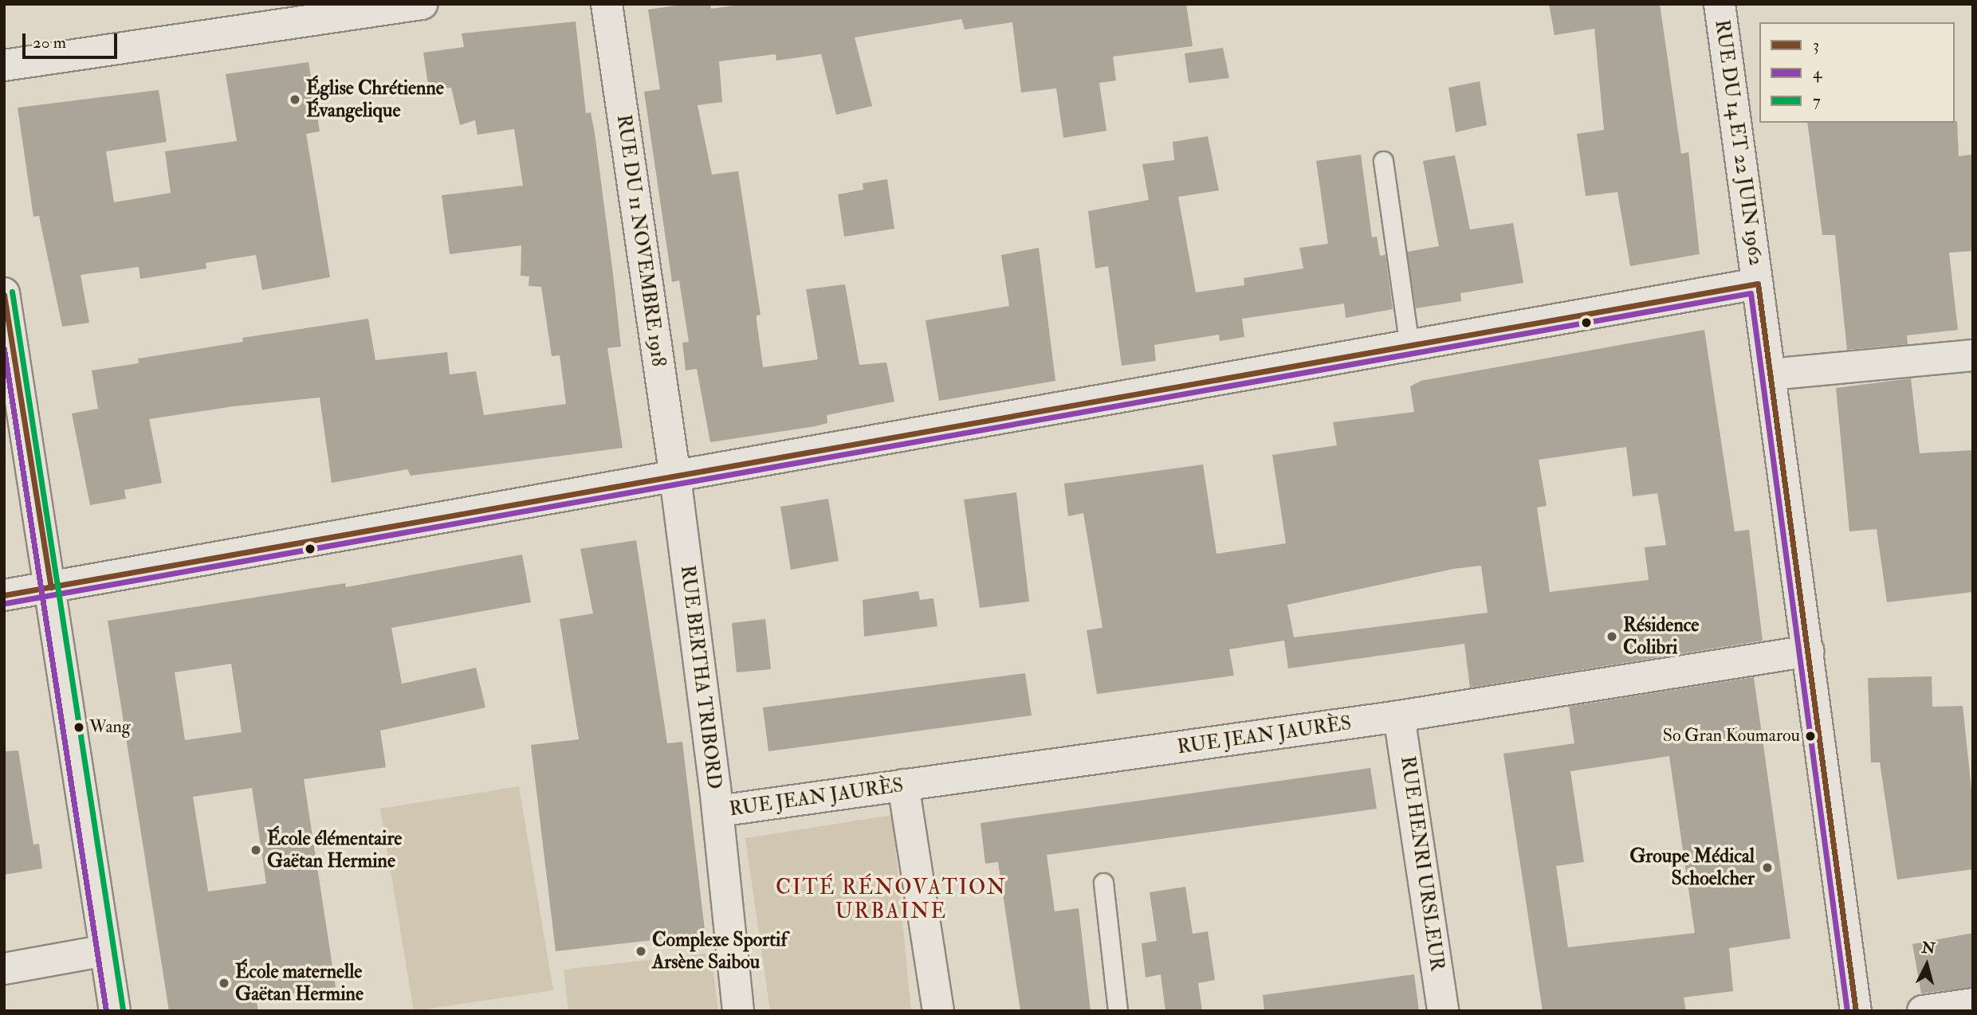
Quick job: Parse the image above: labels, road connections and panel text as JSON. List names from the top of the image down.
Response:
{
  "streets": {
    "street": [
      "RUE DU 14 ET 22 JUIN 1962",
      "RUE DU 11 NOVEMBRE 1918",
      "RUE BERTHA TRIBORD",
      "RUE JEAN JAURÈS",
      "RUE HENRI URSLEUR"
    ]
  },
  "crossings": [
    ["RUE DU 14 ET 22 JUIN 1962", "RUE JEAN JAURÈS"],
    ["RUE DU 11 NOVEMBRE 1918", "RUE BERTHA TRIBORD"],
    ["RUE BERTHA TRIBORD", "RUE JEAN JAURÈS"],
    ["RUE JEAN JAURÈS", "RUE HENRI URSLEUR"]
  ],
  "districts": ["CITÉ RÉNOVATION URBAINE"],
  "places": [
    "Église Chrétienne Évangelique",
    "Résidence Colibri",
    "Wang",
    "So Gran Koumarou",
    "École élémentaire Gaëtan Hermine",
    "Groupe Médical Schoelcher",
    "Complexe Sportif Arsène Saibou",
    "École maternelle Gaëtan Hermine"
  ],
  "lines": ["transit line 3", "transit line 7", "transit line 4"],
  "legend": ["3", "4", "7"],
  "scale_bar": "20 m",
  "north": "top"
}
